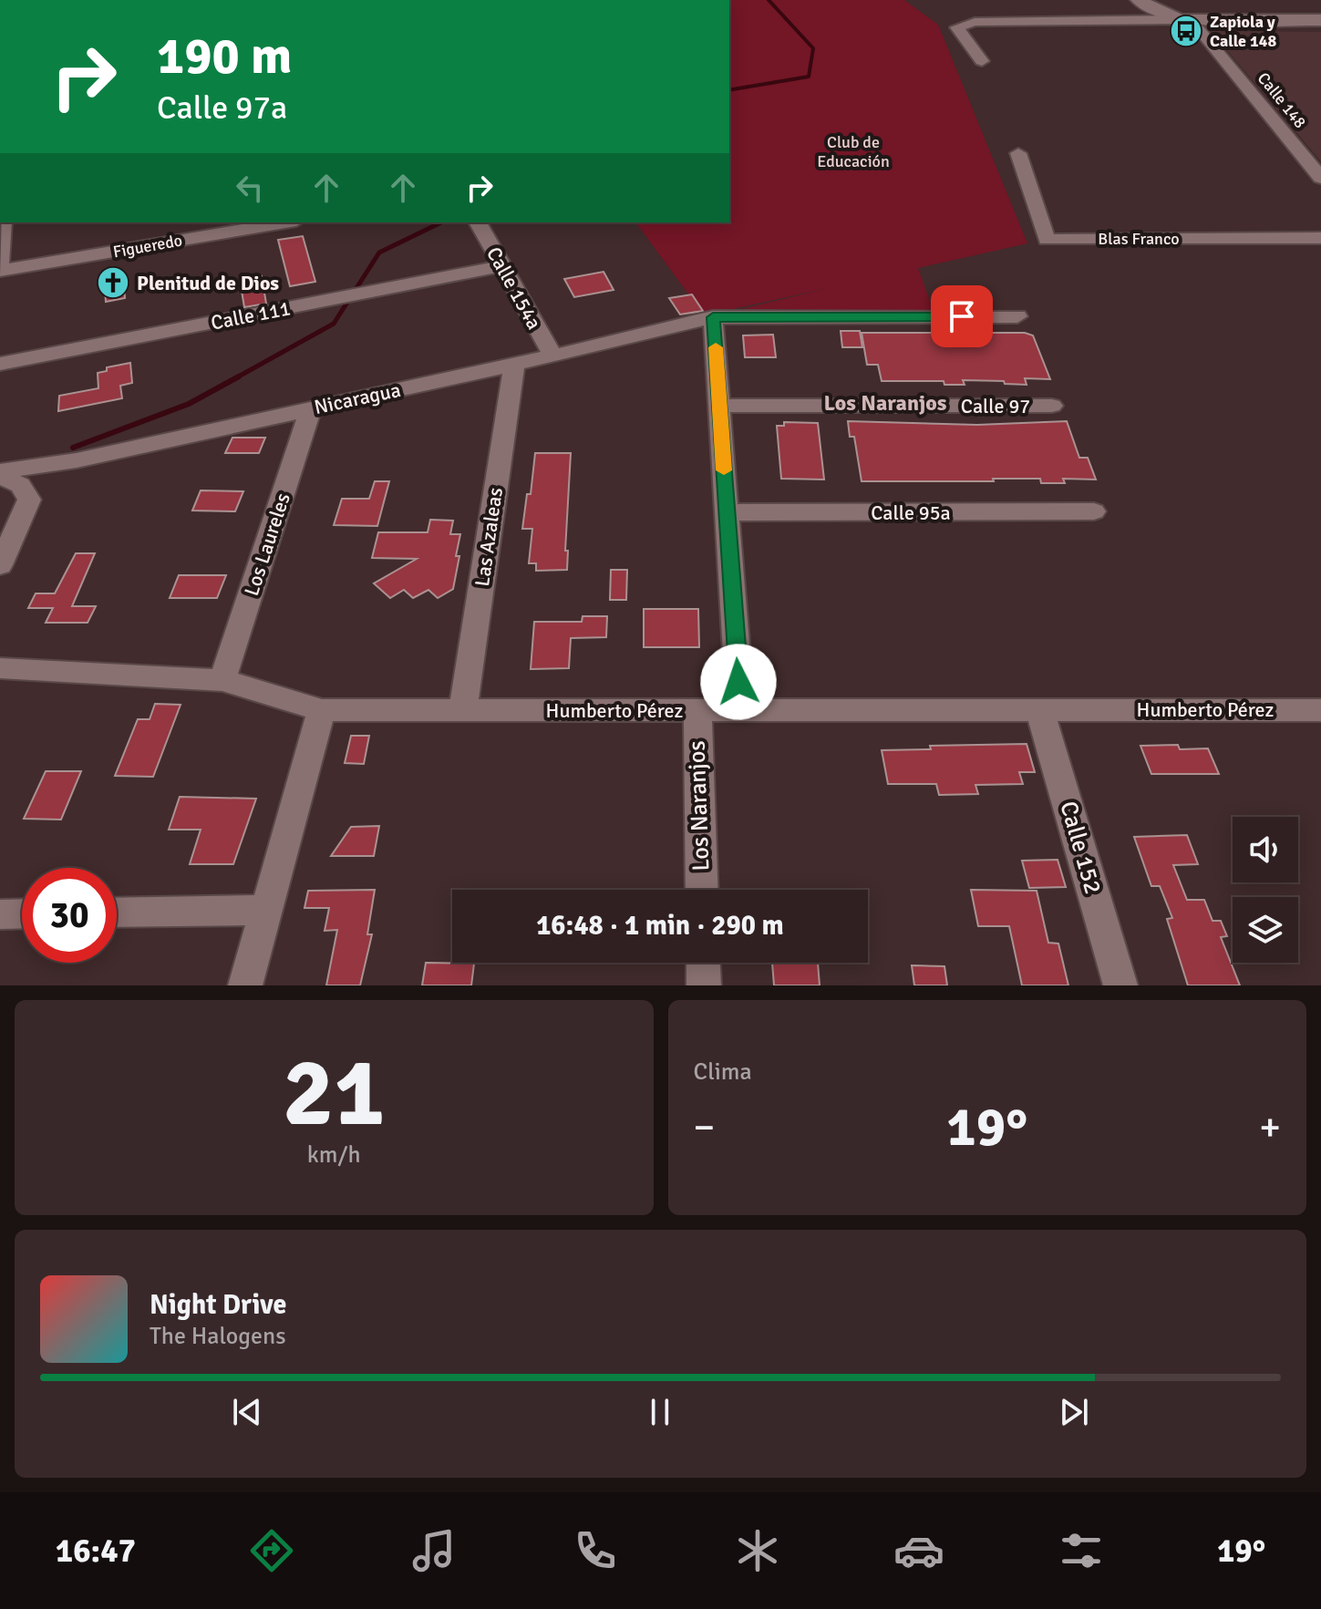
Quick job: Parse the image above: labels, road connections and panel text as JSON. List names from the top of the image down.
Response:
{
  "streets": {
    "street": [
      "Calle 148",
      "Blas Franco",
      "Figueredo",
      "Calle 154a",
      "Calle 111",
      "Nicaragua",
      "Calle 97",
      "Calle 95a",
      "Las Azaleas",
      "Los Laureles",
      "Humberto Pérez",
      "Los Naranjos",
      "Calle 152"
    ]
  },
  "crossings": [
    ["Calle 154a", "Calle 111"],
    ["Calle 154a", "Nicaragua"],
    ["Nicaragua", "Las Azaleas"],
    ["Nicaragua", "Los Laureles"],
    ["Las Azaleas", "Humberto Pérez"],
    ["Los Laureles", "Humberto Pérez"],
    ["Humberto Pérez", "Los Naranjos"],
    ["Humberto Pérez", "Calle 152"]
  ],
  "districts": ["Los Naranjos"],
  "parks": ["Club de Educación"],
  "places": {
    "bus stop": ["Zapiola y Calle 148"],
    "church": ["Plenitud de Dios"]
  },
  "page": {
    "turn": ["190 m", "Calle 97a"],
    "limit": "30",
    "trip": "16:48 · 1 min · 290 m",
    "tile": [
      ["21", "km/h"],
      "Clima"
    ],
    "heat": ["−", "19°", "+"],
    "song": ["Night Drive", "The Halogens"],
    "tabs": ["16:47", "19°"]
  }
}
